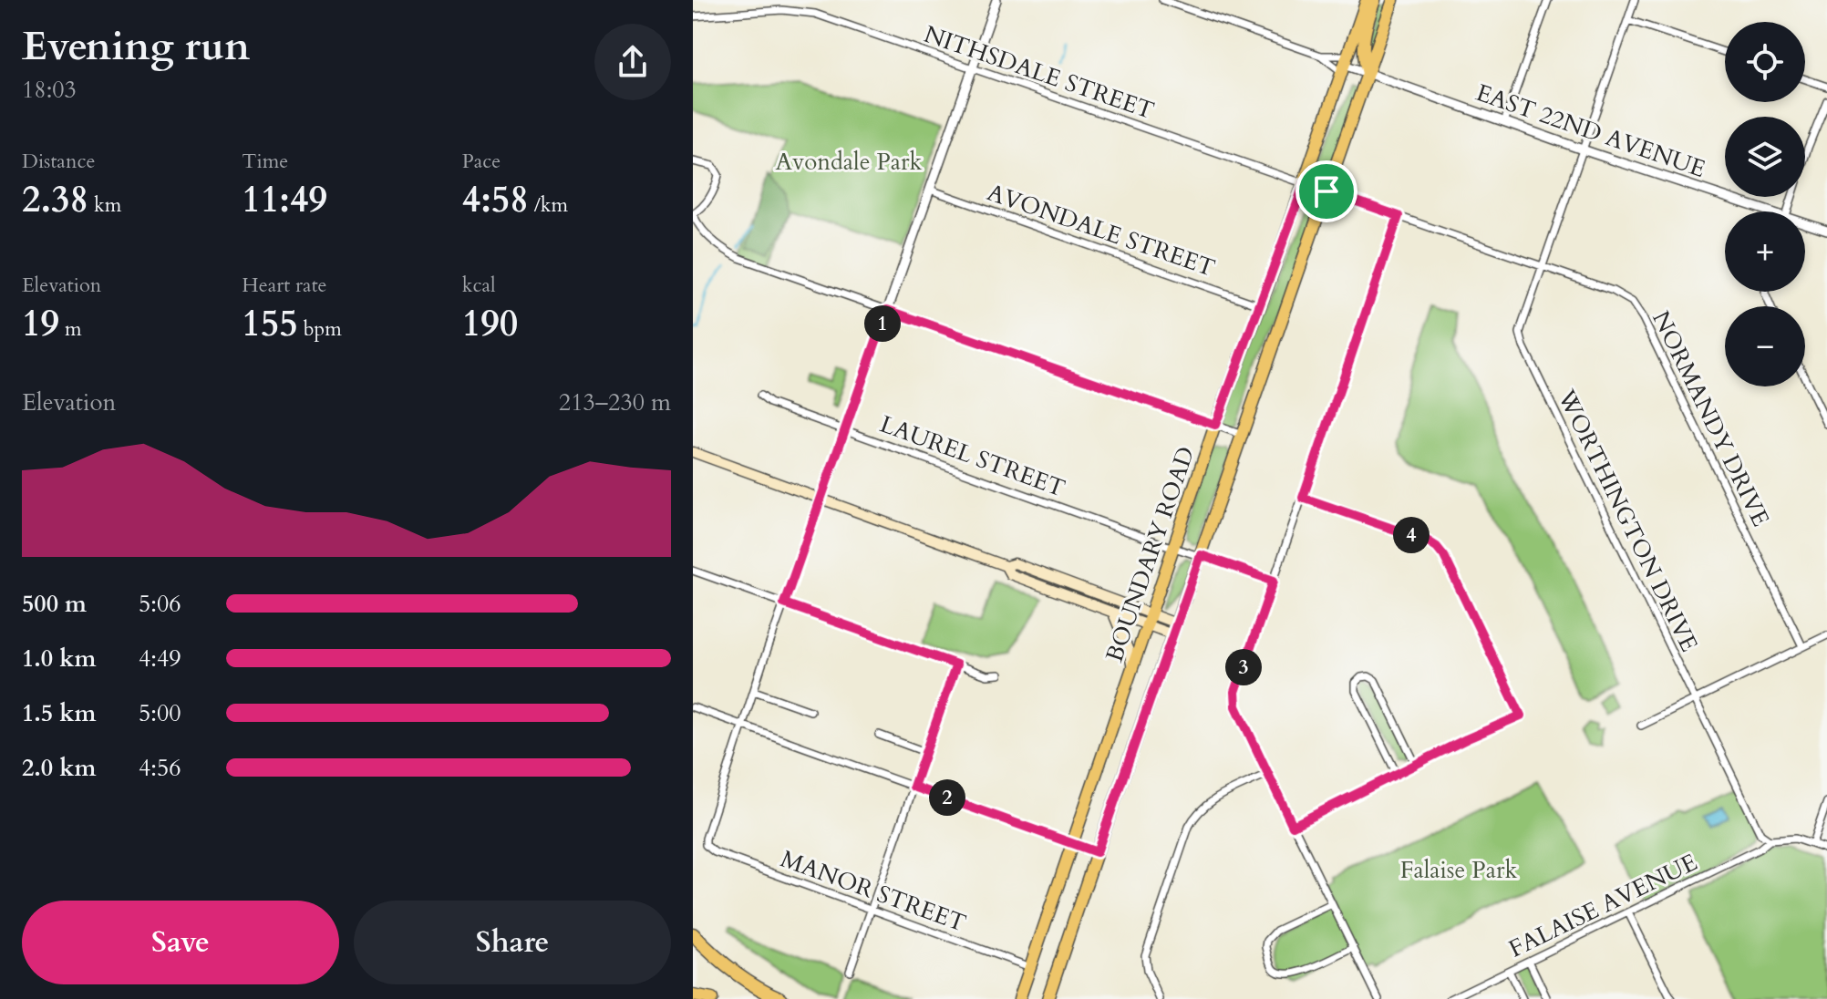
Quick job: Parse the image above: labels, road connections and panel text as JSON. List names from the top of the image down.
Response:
{
  "streets": {
    "main road": ["BOUNDARY ROAD"],
    "street": [
      "NITHSDALE STREET",
      "EAST 22ND AVENUE",
      "AVONDALE STREET",
      "NORMANDY DRIVE",
      "LAUREL STREET",
      "WORTHINGTON DRIVE",
      "MANOR STREET",
      "FALAISE AVENUE"
    ]
  },
  "crossings": [
    ["NITHSDALE STREET", "NORMANDY DRIVE"],
    ["NITHSDALE STREET", "BOUNDARY ROAD"],
    ["EAST 22ND AVENUE", "WORTHINGTON DRIVE"],
    ["EAST 22ND AVENUE", "BOUNDARY ROAD"],
    ["AVONDALE STREET", "BOUNDARY ROAD"],
    ["NORMANDY DRIVE", "WORTHINGTON DRIVE"],
    ["NORMANDY DRIVE", "BOUNDARY ROAD"],
    ["LAUREL STREET", "BOUNDARY ROAD"],
    ["WORTHINGTON DRIVE", "FALAISE AVENUE"],
    ["BOUNDARY ROAD", "MANOR STREET"]
  ],
  "parks": ["Avondale Park", "Falaise Park"],
  "page": {
    "heading": ["Evening run", "18:03"],
    "map_buttons": ["+", "−"],
    "stats": [
      ["Distance", "2.38 km"],
      ["Time", "11:49"],
      ["Pace", "4:58 /km"],
      ["Elevation", "19 m"],
      ["Heart rate", "155 bpm"],
      ["kcal", "190"]
    ],
    "pins": [
      "1",
      "4",
      "3",
      "2"
    ],
    "chart": ["Elevation", "213–230 m"],
    "list": [
      {
        "name": "500 m",
        "note": "5:06"
      },
      {
        "name": "1.0 km",
        "note": "4:49"
      },
      {
        "name": "1.5 km",
        "note": "5:00"
      },
      {
        "name": "2.0 km",
        "note": "4:56"
      }
    ],
    "buttons": ["Save", "Share"]
  }
}
